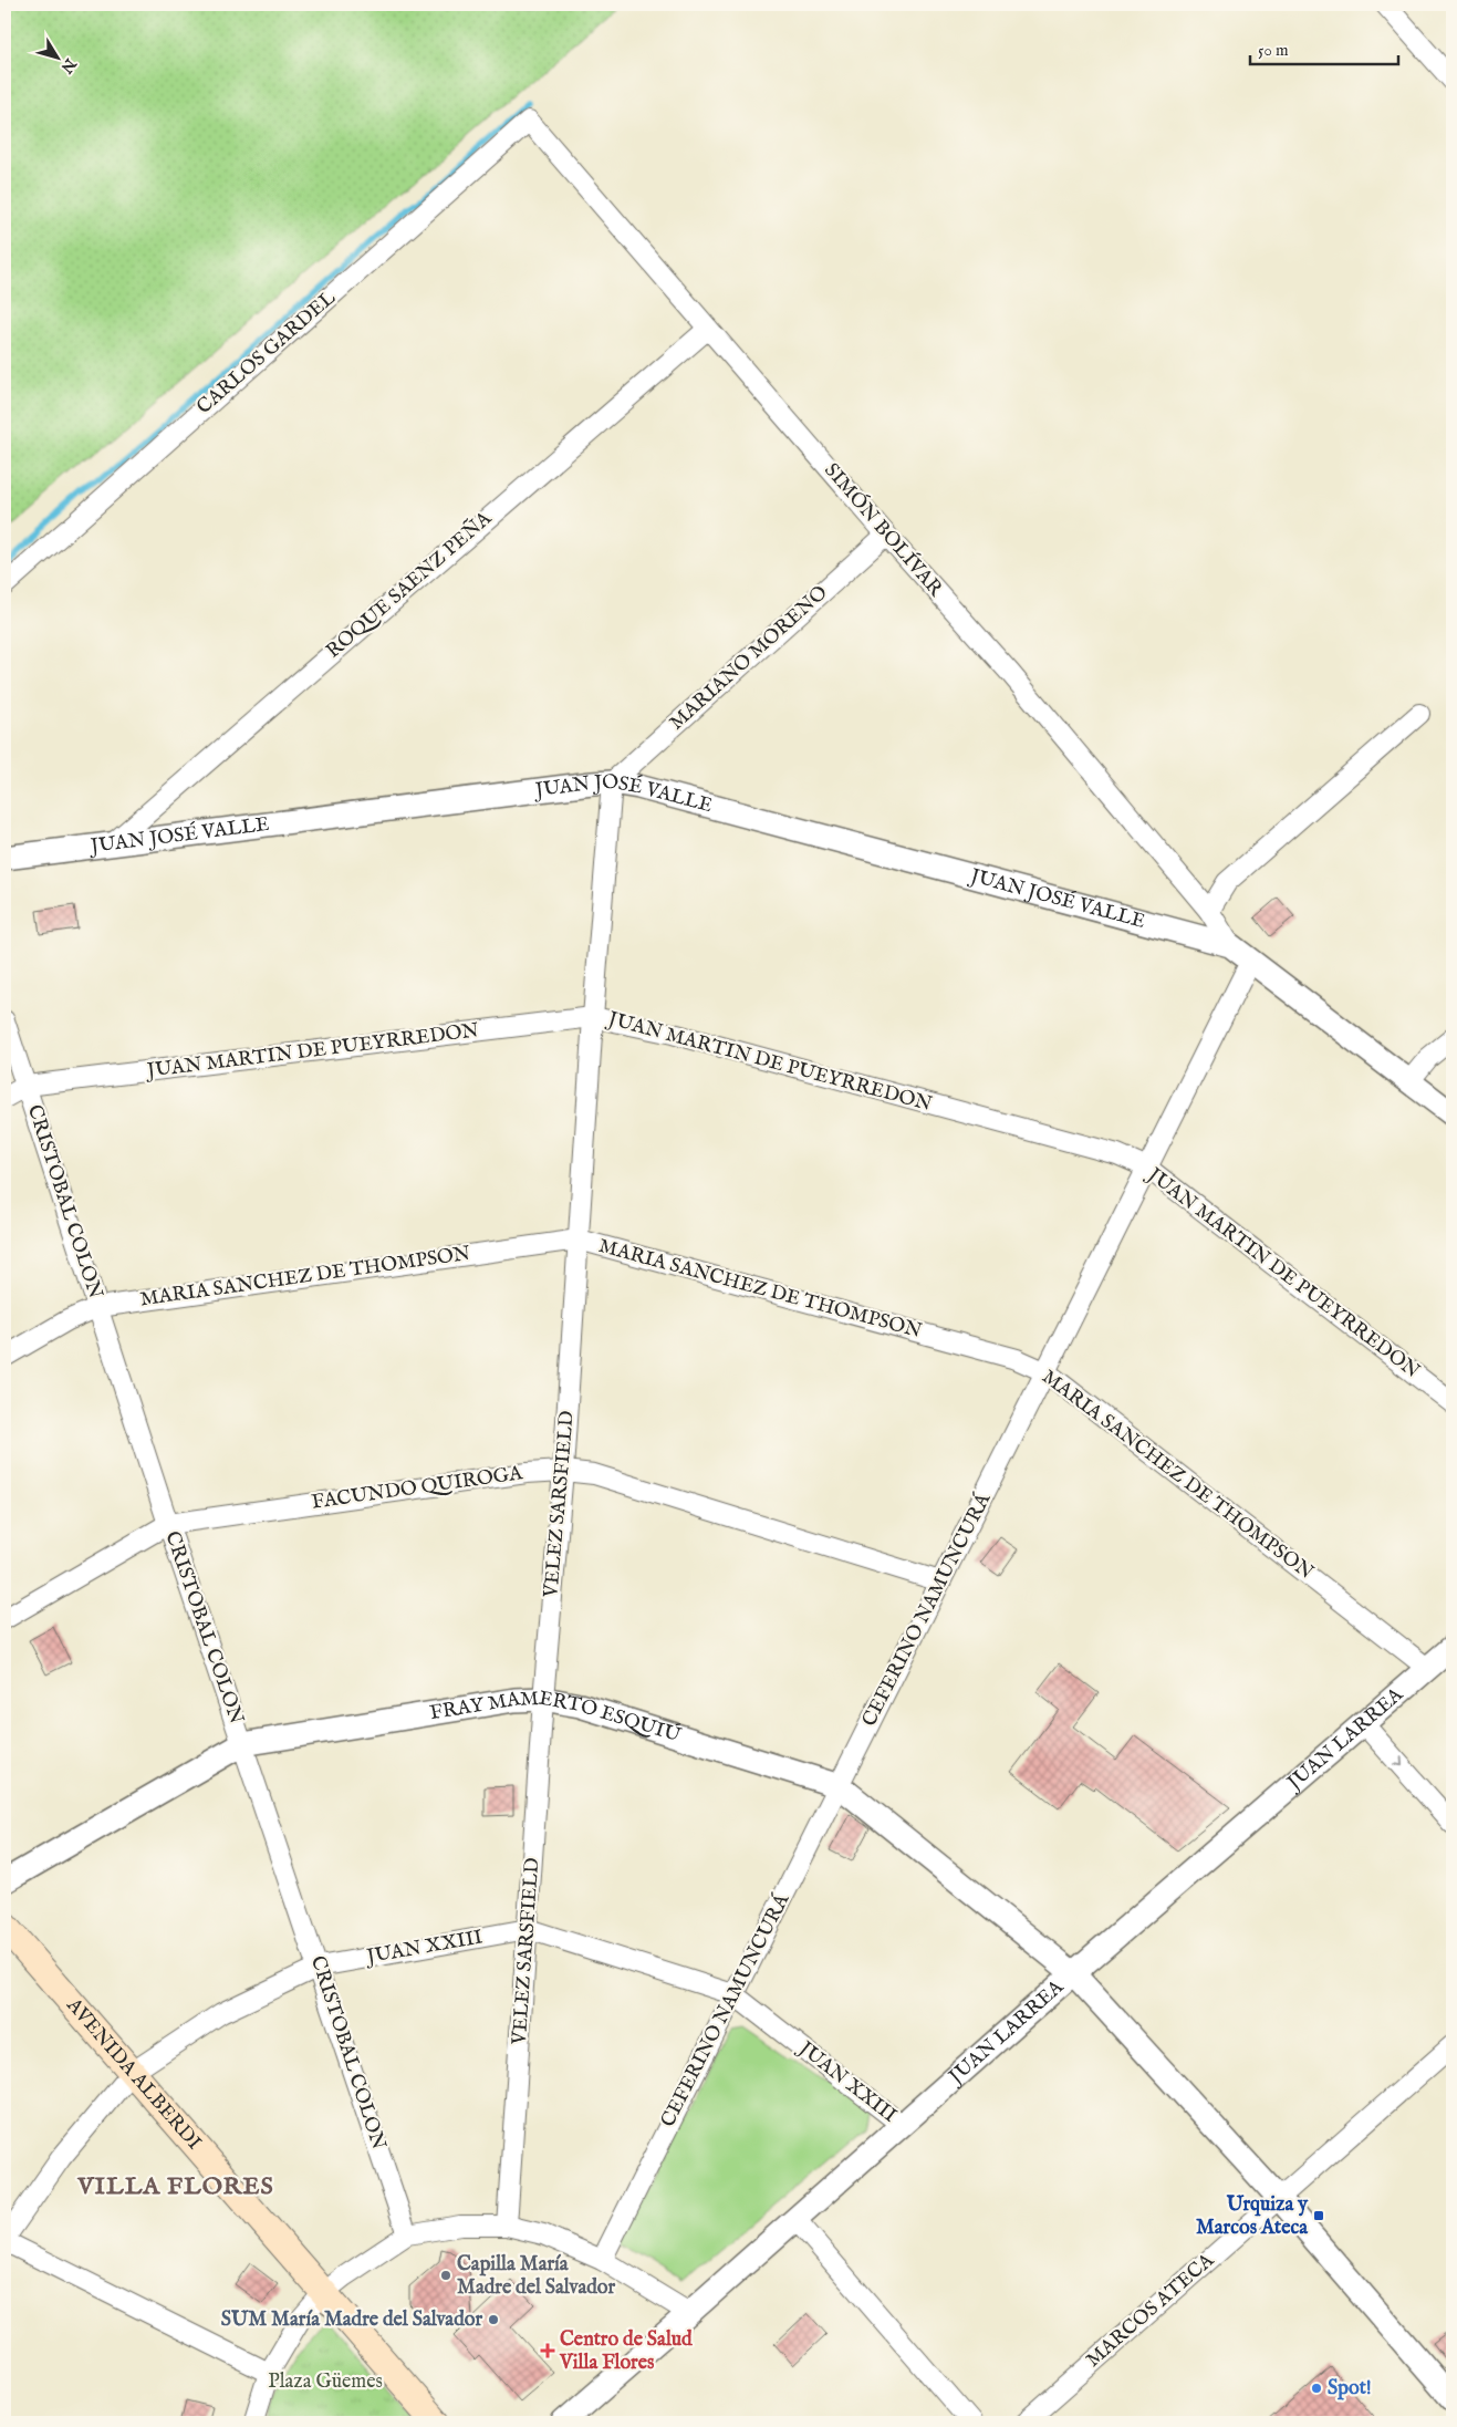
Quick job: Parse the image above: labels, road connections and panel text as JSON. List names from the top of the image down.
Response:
{
  "streets": {
    "main road": ["AVENIDA ALBERDI"],
    "street": [
      "CARLOS GARDEL",
      "SIMÓN BOLÍVAR",
      "ROQUE SAENZ PEÑA",
      "MARIANO MORENO",
      "JUAN JOSÉ VALLE",
      "JUAN MARTIN DE PUEYRREDON",
      "CRISTOBAL COLON",
      "MARIA SANCHEZ DE THOMPSON",
      "FACUNDO QUIROGA",
      "VELEZ SARSFIELD",
      "CEFERINO NAMUNCURÁ",
      "FRAY MAMERTO ESQUIÚ",
      "JUAN LARREA",
      "JUAN XXIII",
      "MARCOS ATECA"
    ]
  },
  "crossings": [
    ["CARLOS GARDEL", "SIMÓN BOLÍVAR"],
    ["SIMÓN BOLÍVAR", "ROQUE SAENZ PEÑA"],
    ["SIMÓN BOLÍVAR", "MARIANO MORENO"],
    ["SIMÓN BOLÍVAR", "JUAN JOSÉ VALLE"],
    ["ROQUE SAENZ PEÑA", "JUAN JOSÉ VALLE"],
    ["MARIANO MORENO", "JUAN JOSÉ VALLE"],
    ["MARIANO MORENO", "VELEZ SARSFIELD"],
    ["JUAN JOSÉ VALLE", "VELEZ SARSFIELD"],
    ["JUAN JOSÉ VALLE", "CEFERINO NAMUNCURÁ"],
    ["JUAN MARTIN DE PUEYRREDON", "CRISTOBAL COLON"],
    ["JUAN MARTIN DE PUEYRREDON", "VELEZ SARSFIELD"],
    ["JUAN MARTIN DE PUEYRREDON", "CEFERINO NAMUNCURÁ"],
    ["CRISTOBAL COLON", "MARIA SANCHEZ DE THOMPSON"],
    ["CRISTOBAL COLON", "FACUNDO QUIROGA"],
    ["CRISTOBAL COLON", "FRAY MAMERTO ESQUIÚ"],
    ["CRISTOBAL COLON", "JUAN XXIII"],
    ["MARIA SANCHEZ DE THOMPSON", "VELEZ SARSFIELD"],
    ["MARIA SANCHEZ DE THOMPSON", "CEFERINO NAMUNCURÁ"],
    ["MARIA SANCHEZ DE THOMPSON", "JUAN LARREA"],
    ["FACUNDO QUIROGA", "VELEZ SARSFIELD"],
    ["FACUNDO QUIROGA", "CEFERINO NAMUNCURÁ"],
    ["VELEZ SARSFIELD", "FRAY MAMERTO ESQUIÚ"],
    ["VELEZ SARSFIELD", "JUAN XXIII"],
    ["CEFERINO NAMUNCURÁ", "FRAY MAMERTO ESQUIÚ"],
    ["CEFERINO NAMUNCURÁ", "JUAN XXIII"],
    ["FRAY MAMERTO ESQUIÚ", "JUAN LARREA"],
    ["FRAY MAMERTO ESQUIÚ", "MARCOS ATECA"],
    ["JUAN LARREA", "JUAN XXIII"],
    ["JUAN XXIII", "AVENIDA ALBERDI"]
  ],
  "districts": ["VILLA FLORES"],
  "parks": ["Plaza Güemes"],
  "places": {
    "transit": ["Urquiza y Marcos Ateca"],
    "other": ["Capilla María Madre del Salvador", "SUM María Madre del Salvador", "Spot!"],
    "health": ["Centro de Salud Villa Flores"]
  },
  "scale_bar": "50 m",
  "north": "bottom right"
}
